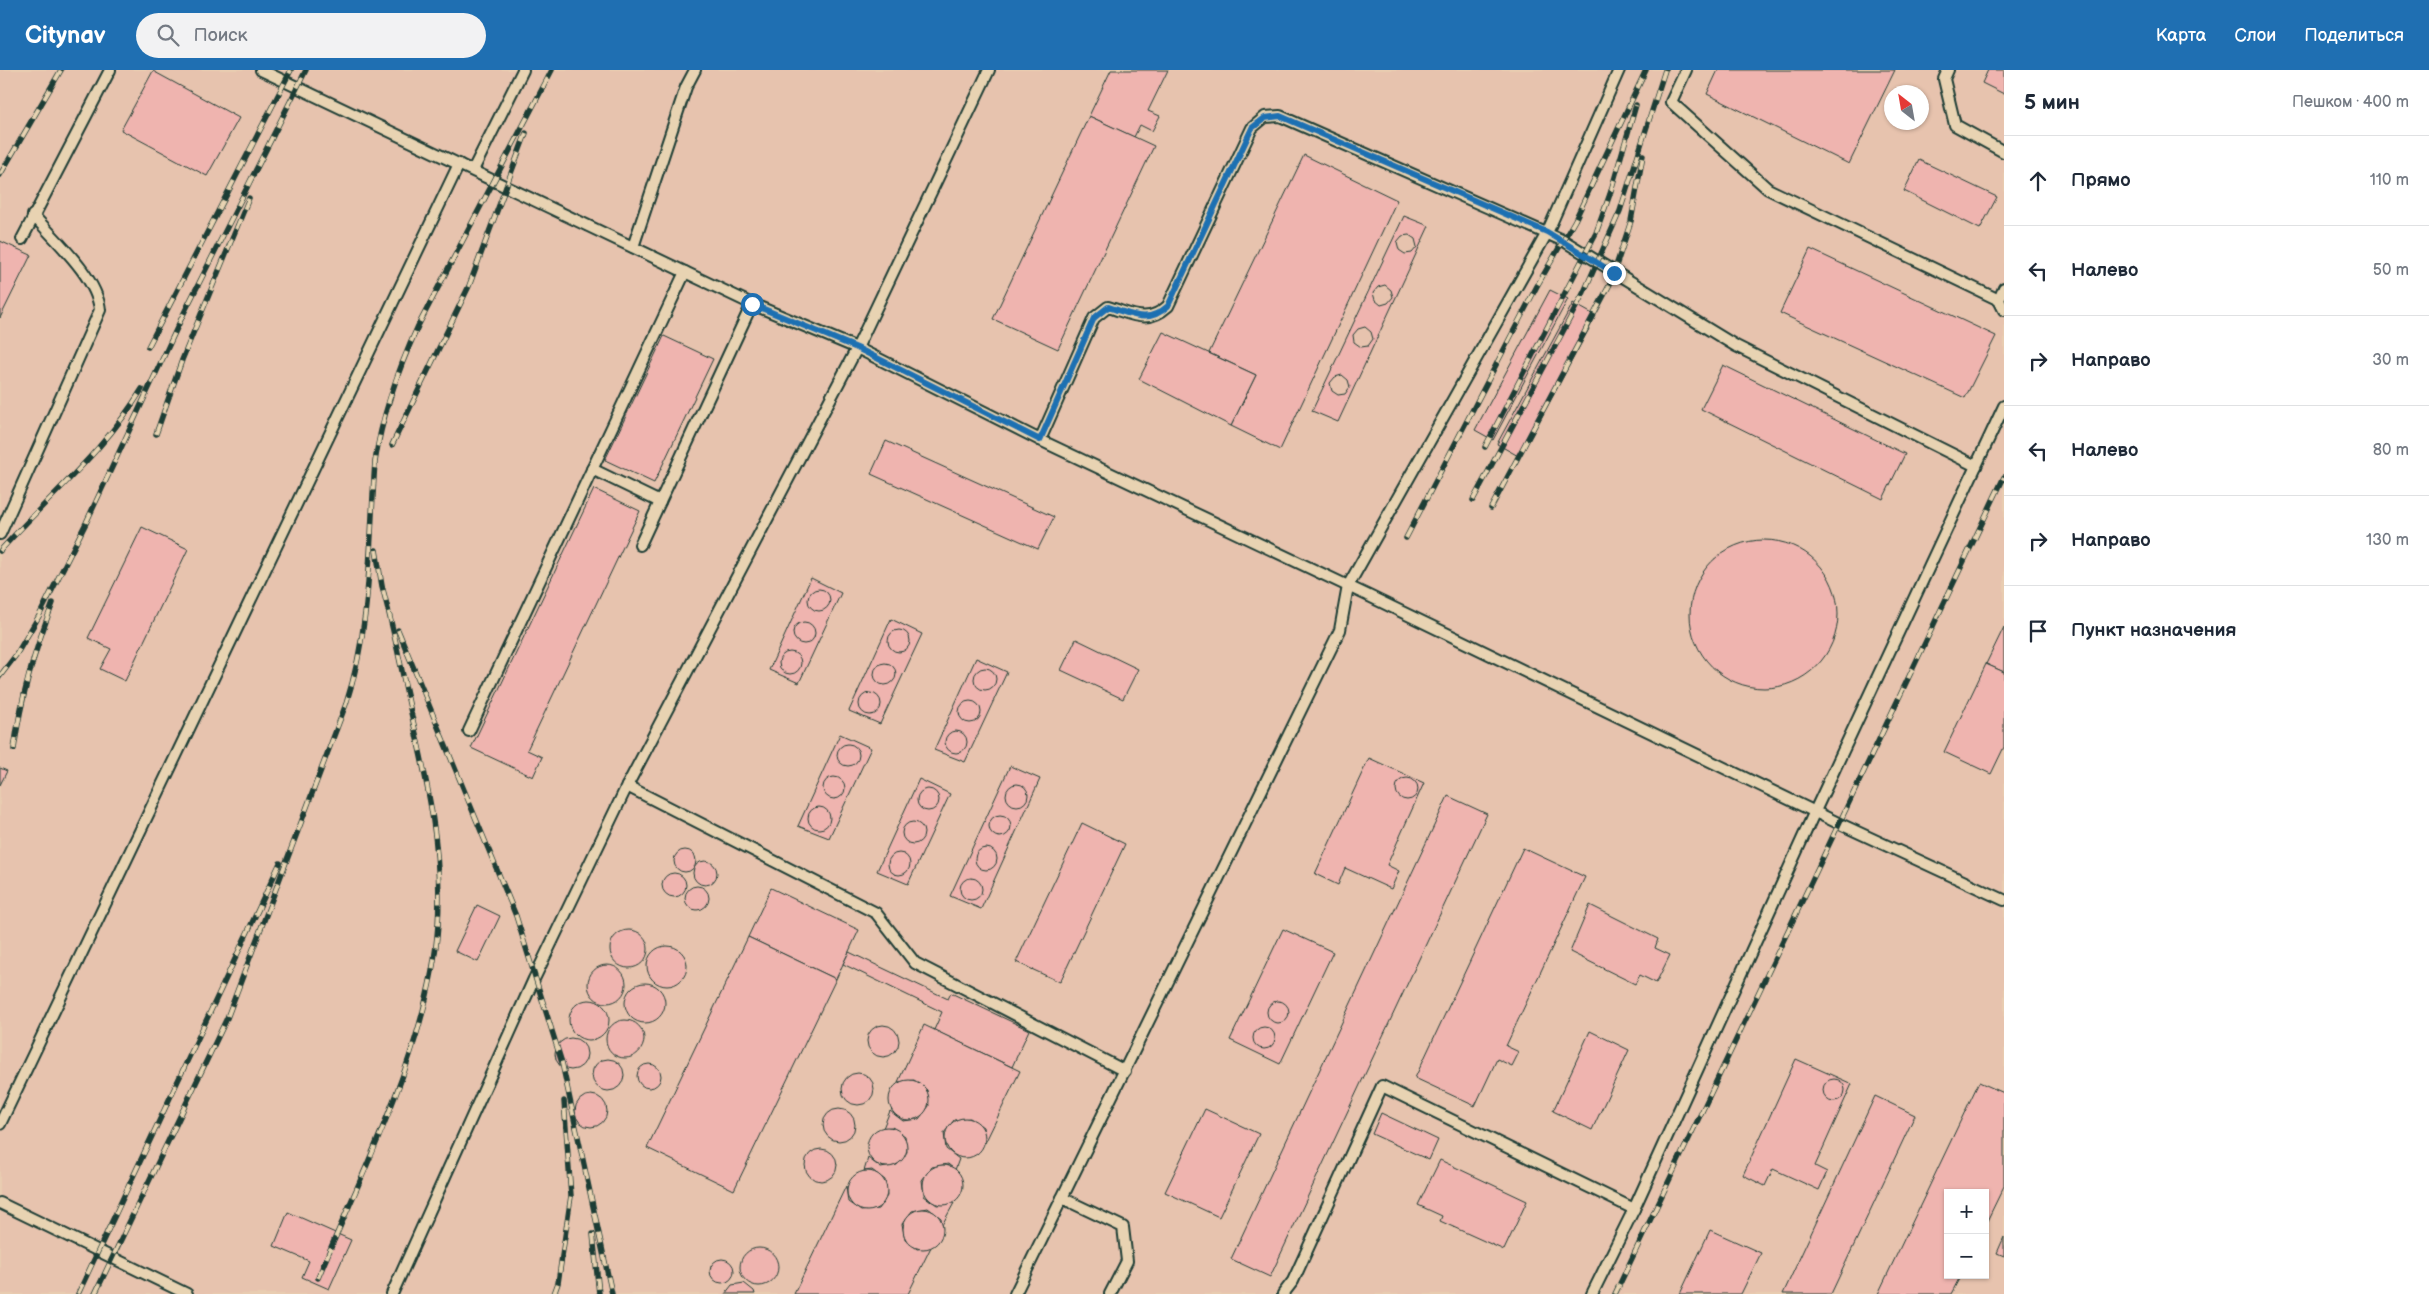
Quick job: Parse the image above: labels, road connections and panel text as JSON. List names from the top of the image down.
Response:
{
  "north": "top left",
  "page": {
    "header": "Citynav",
    "search": "Поиск",
    "nav": ["Карта", "Слои", "Поделиться"],
    "heading": ["5 мин", "Пешком · 400 m"],
    "list": [
      ["Прямо", "110 m"],
      ["Налево", "50 m"],
      ["Направо", "30 m"],
      ["Налево", "80 m"],
      ["Направо", "130 m"],
      "Пункт назначения"
    ],
    "map_buttons": ["+", "−"]
  }
}
